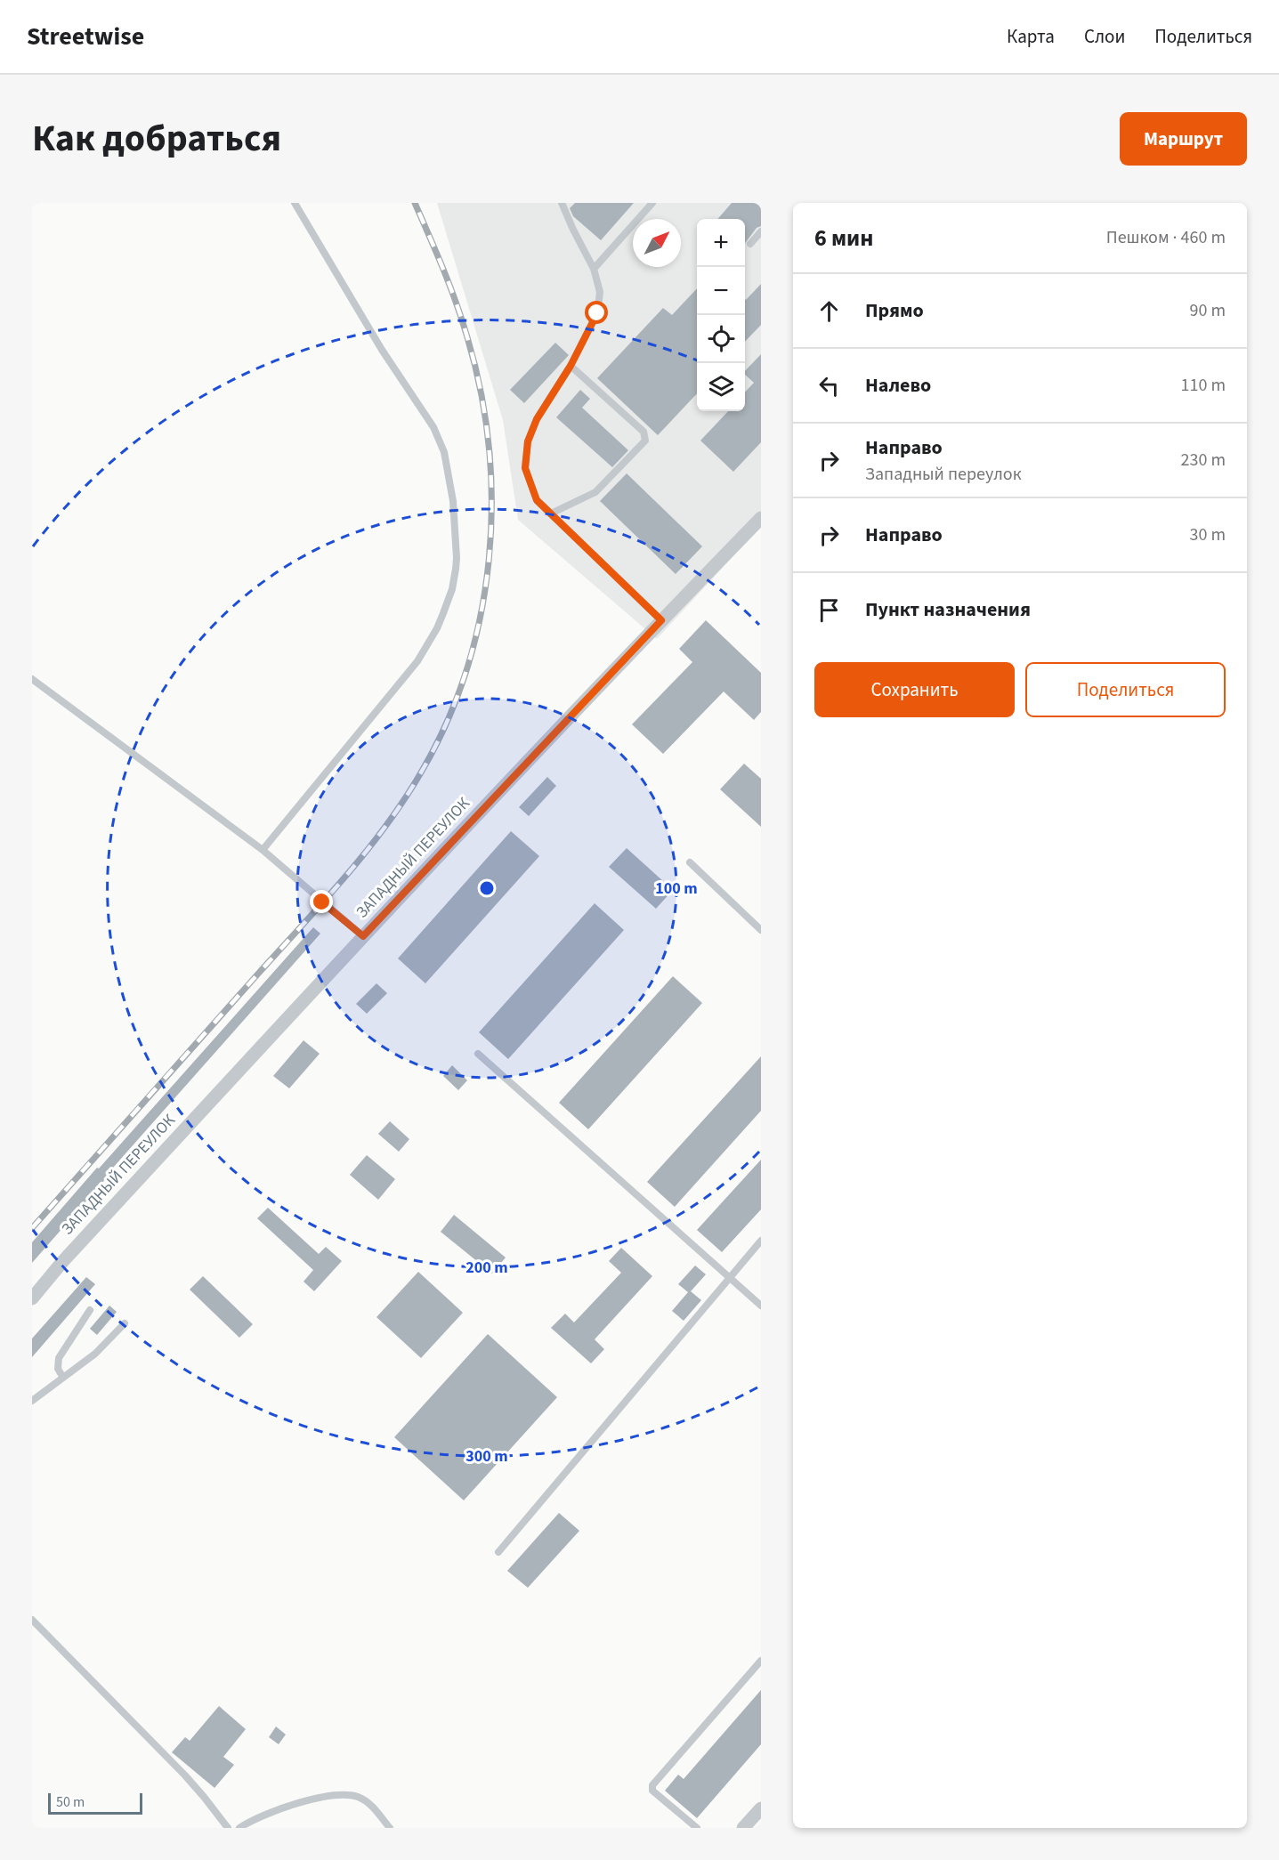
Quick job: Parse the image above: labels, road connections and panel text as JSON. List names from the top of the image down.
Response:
{
  "streets": {
    "street": ["ЗАПАДНЫЙ ПЕРЕУЛОК"]
  },
  "scale_bar": "50 m",
  "north": "top right",
  "page": {
    "header": "Streetwise",
    "nav": ["Карта", "Слои", "Поделиться"],
    "title": "Как добраться",
    "buttons": [
      "Маршрут",
      ["Сохранить", "Поделиться"]
    ],
    "heading": ["6 мин", "Пешком · 460 m"],
    "map_buttons": ["+", "−"],
    "list": [
      ["Прямо", "90 m"],
      ["Налево", "110 m"],
      ["Направо", "Западный переулок", "230 m"],
      ["Направо", "30 m"],
      "Пункт назначения"
    ],
    "scale": "50 m"
  },
  "rings": ["100 m", "200 m", "300 m"]
}
